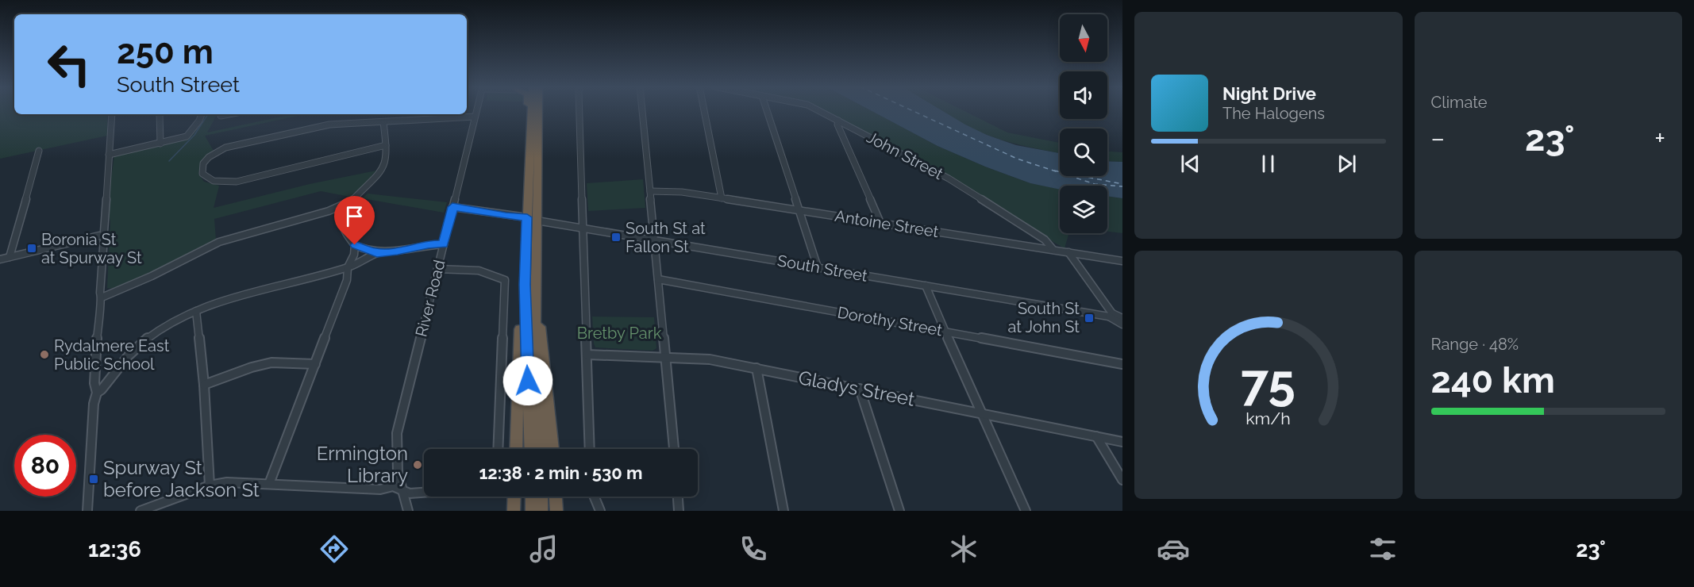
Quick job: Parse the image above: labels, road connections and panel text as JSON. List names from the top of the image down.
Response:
{
  "streets": {
    "street": [
      "John Street",
      "Antoine Street",
      "South Street",
      "River Road",
      "Dorothy Street",
      "Gladys Street"
    ]
  },
  "crossings": [
    ["John Street", "Antoine Street"],
    ["South Street", "River Road"]
  ],
  "parks": ["Bretby Park"],
  "places": {
    "transit": [
      "South St at Fallon St",
      "Boronia St at Spurway St",
      "South St at John St",
      "Spurway St before Jackson St"
    ],
    "other": ["Rydalmere East Public School", "Ermington Library"]
  },
  "north": "bottom",
  "page": {
    "tile": [
      "Climate",
      ["Range · 48%", "240 km"]
    ],
    "turn": ["250 m", "South Street"],
    "song": ["Night Drive", "The Halogens"],
    "heat": ["−", "23°", "+"],
    "limit": "80",
    "trip": "12:38 · 2 min · 530 m",
    "tabs": ["12:36", "23°"],
    "gauge": ["75", "km/h"]
  }
}
